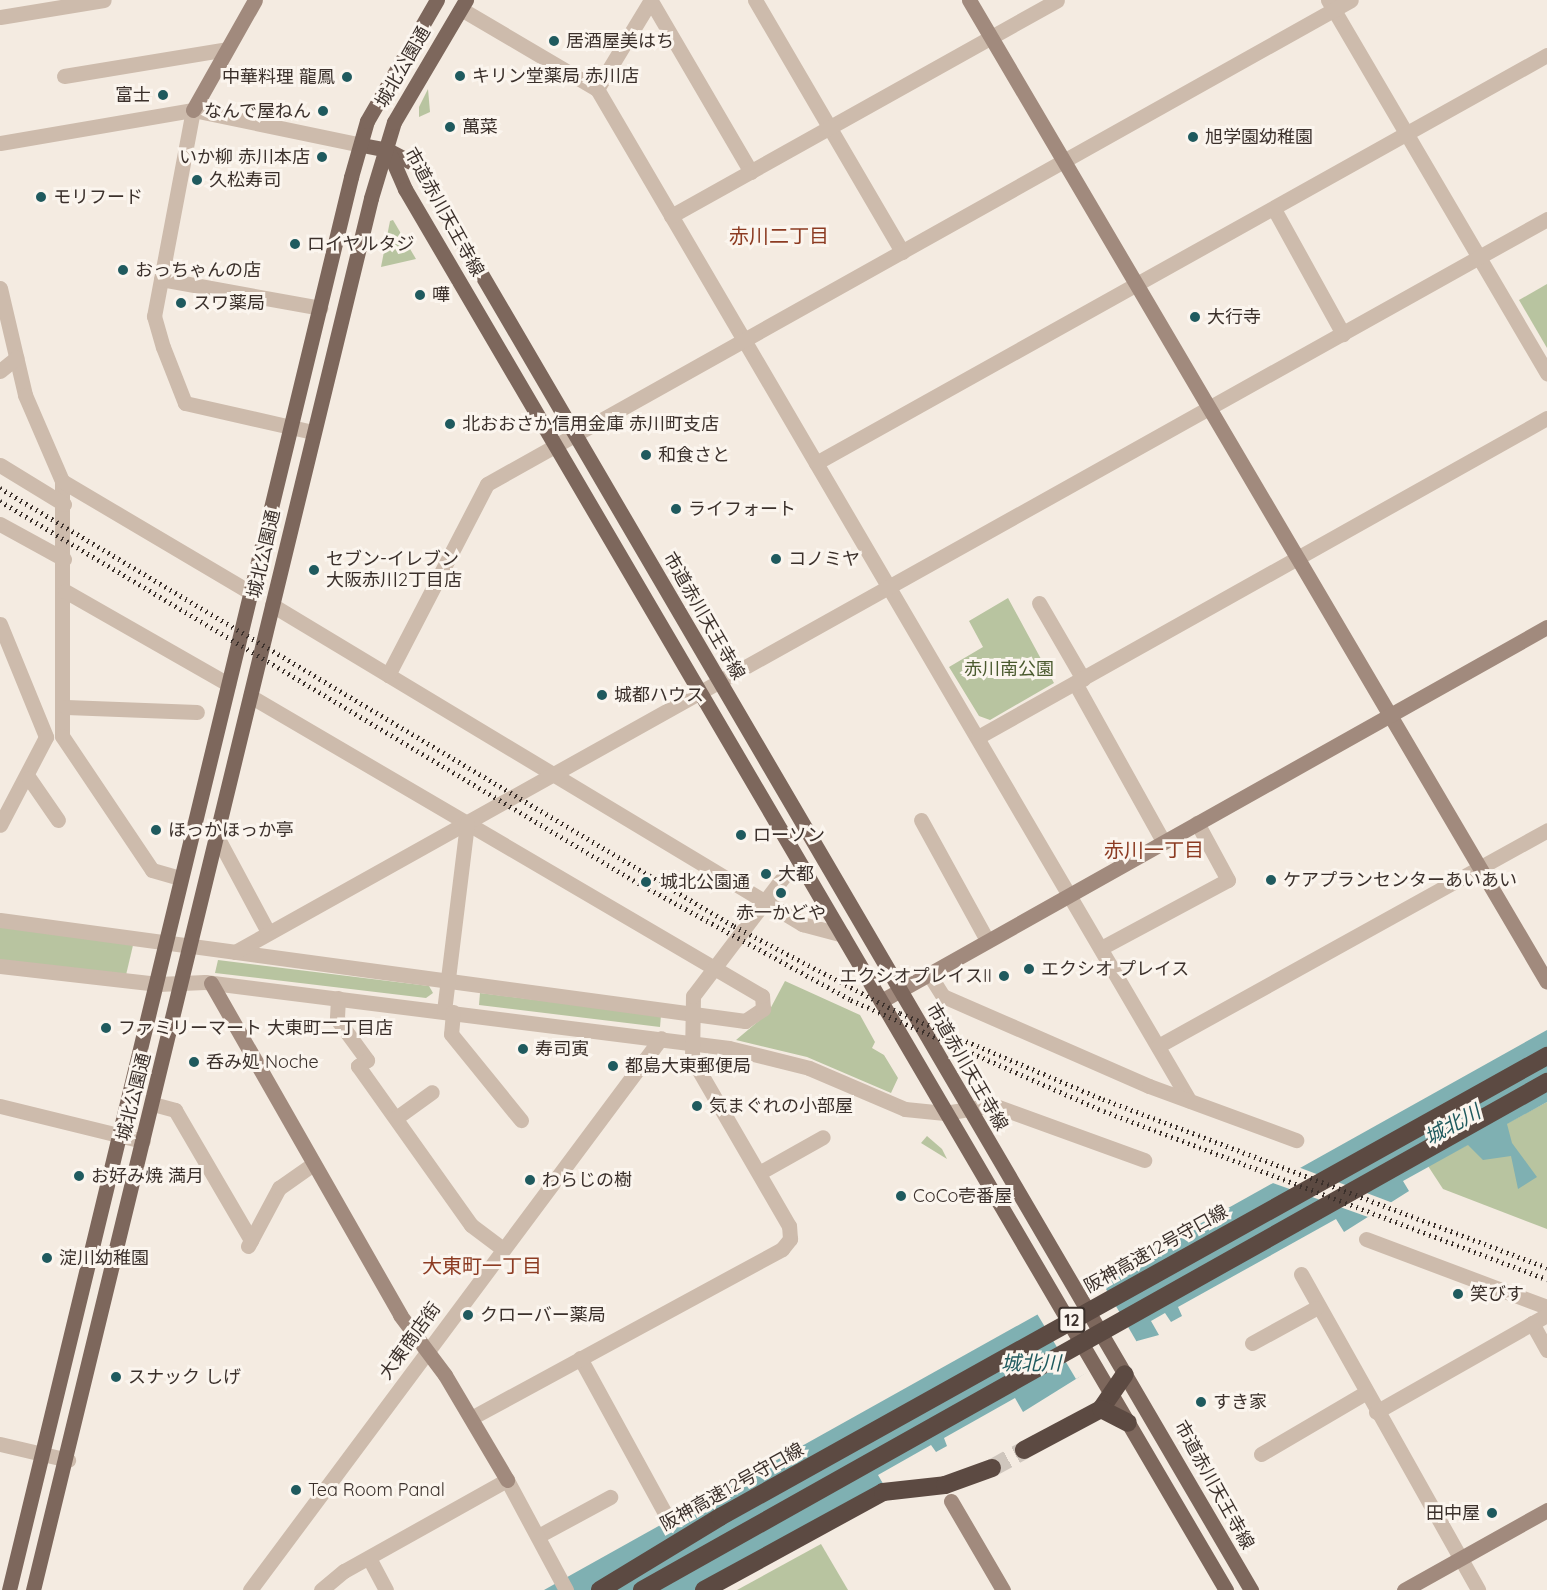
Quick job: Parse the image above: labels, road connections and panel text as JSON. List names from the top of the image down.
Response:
{
  "streets": {
    "highway": ["阪神高速12号守口線", "12"],
    "main road": ["城北公園通", "市道赤川天王寺線"],
    "street": ["大東商店街"]
  },
  "crossings": [
    ["城北公園通", "市道赤川天王寺線"]
  ],
  "districts": ["赤川二丁目", "赤川一丁目", "大東町一丁目"],
  "water": ["城北川"],
  "parks": ["赤川南公園"],
  "places": [
    "居酒屋美はち",
    "キリン堂薬局 赤川店",
    "中華料理 龍鳳",
    "富士",
    "なんで屋ねん",
    "萬菜",
    "旭学園幼稚園",
    "いか柳 赤川本店",
    "久松寿司",
    "モリフード",
    "ロイヤルタジ",
    "おっちゃんの店",
    "嘩",
    "スワ薬局",
    "大行寺",
    "北おおさか信用金庫 赤川町支店",
    "和食さと",
    "ライフォート",
    "コノミヤ",
    "セブン-イレブン 大阪赤川2丁目店",
    "城都ハウス",
    "ほっかほっか亭",
    "ローソン",
    "大都",
    "ケアプランセンターあいあい",
    "城北公園通",
    "赤一かどや",
    "エクシオ プレイス",
    "エクシオプレイスII",
    "ファミリーマート 大東町二丁目店",
    "寿司寅",
    "呑み処 Noche",
    "都島大東郵便局",
    "気まぐれの小部屋",
    "お好み焼 満月",
    "わらじの樹",
    "CoCo壱番屋",
    "淀川幼稚園",
    "笑びす",
    "クローバー薬局",
    "スナック しげ",
    "すき家",
    "Tea Room Panal",
    "田中屋"
  ]
}
